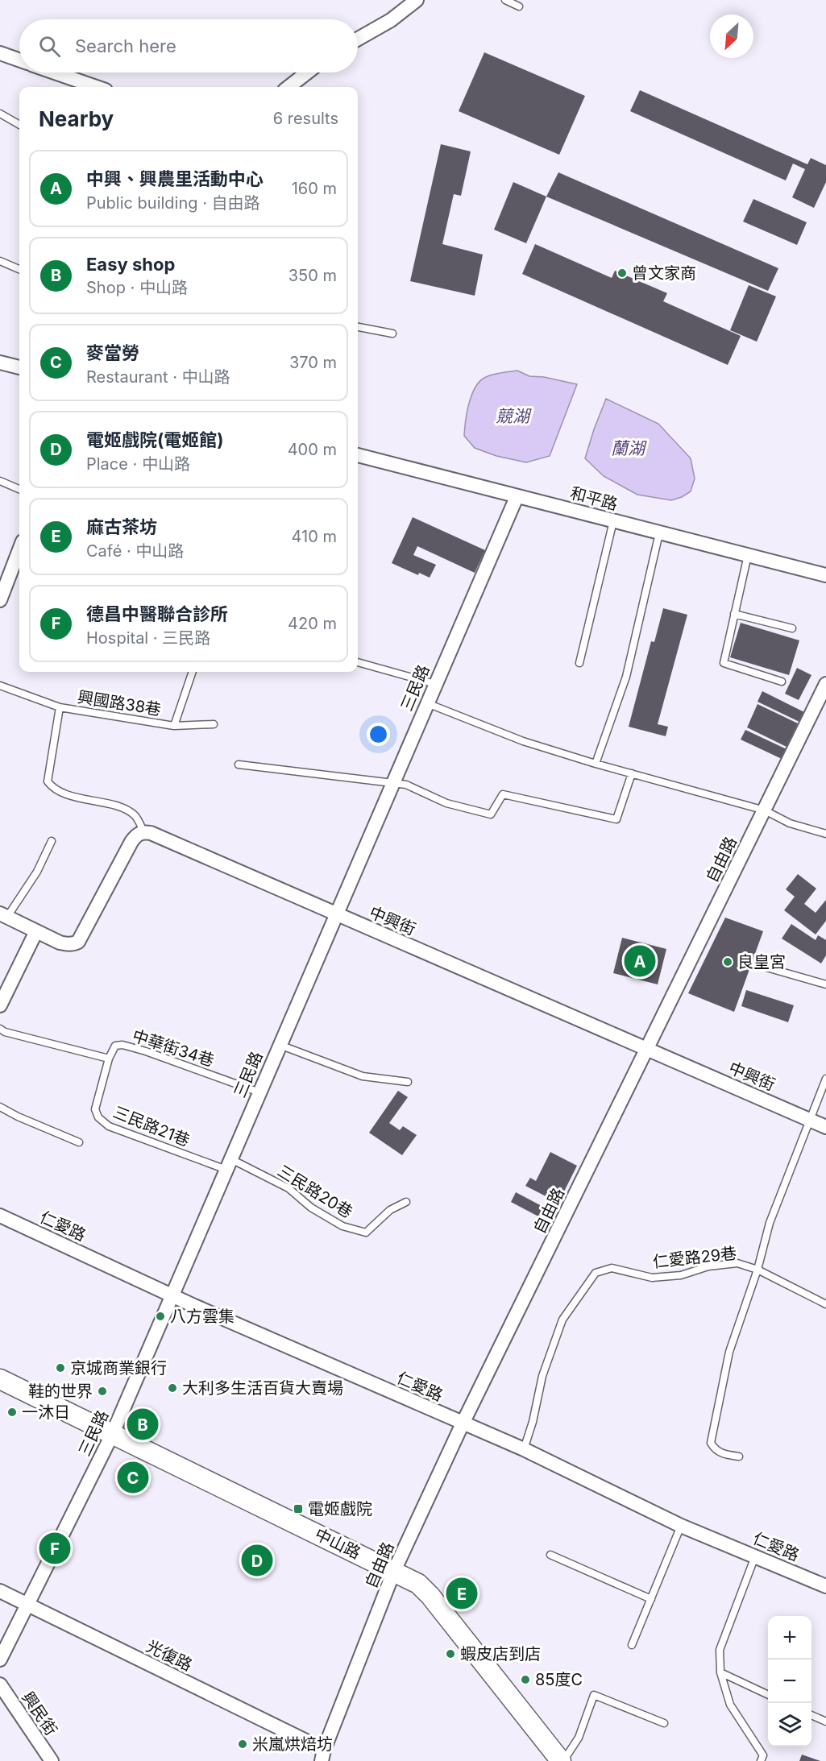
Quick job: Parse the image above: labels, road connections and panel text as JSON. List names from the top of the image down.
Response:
{
  "streets": {
    "main road": ["中山路"],
    "street": [
      "和平路",
      "三民路",
      "自由路",
      "中興街",
      "仁愛路",
      "光復路",
      "興民街"
    ],
    "lane": [
      "興國路38巷",
      "中華街34巷",
      "三民路21巷",
      "三民路20巷",
      "仁愛路29巷"
    ]
  },
  "crossings": [
    ["和平路", "三民路"],
    ["三民路", "中興街"],
    ["三民路", "中華街34巷"],
    ["三民路", "三民路21巷"],
    ["三民路", "三民路20巷"],
    ["三民路", "仁愛路"],
    ["三民路", "中山路"],
    ["三民路", "光復路"],
    ["興國路38巷", "中興街"],
    ["自由路", "中興街"],
    ["自由路", "仁愛路"],
    ["自由路", "中山路"],
    ["自由路", "光復路"],
    ["中興街", "仁愛路29巷"],
    ["中華街34巷", "三民路21巷"],
    ["三民路21巷", "三民路20巷"],
    ["仁愛路", "仁愛路29巷"]
  ],
  "water": ["競湖", "蘭湖"],
  "places": {
    "other": [
      "曾文家商",
      "良皇宮",
      "八方雲集",
      "京城商業銀行",
      "大利多生活百貨大賣場",
      "鞋的世界",
      "一沐日",
      "蝦皮店到店",
      "85度C",
      "米嵐烘焙坊"
    ],
    "transit": ["電姬戲院"]
  },
  "north": "bottom left",
  "page": {
    "search": "Search here",
    "heading": ["Nearby", "6 results"],
    "list": [
      {
        "mark": "A",
        "name": "中興、興農里活動中心",
        "note": "Public building · 自由路",
        "value": "160 m"
      },
      {
        "mark": "B",
        "name": "Easy shop",
        "note": "Shop · 中山路",
        "value": "350 m"
      },
      {
        "mark": "C",
        "name": "麥當勞",
        "note": "Restaurant · 中山路",
        "value": "370 m"
      },
      {
        "mark": "D",
        "name": "電姬戲院(電姬館)",
        "note": "Place · 中山路",
        "value": "400 m"
      },
      {
        "mark": "E",
        "name": "麻古茶坊",
        "note": "Café · 中山路",
        "value": "410 m"
      },
      {
        "mark": "F",
        "name": "德昌中醫聯合診所",
        "note": "Hospital · 三民路",
        "value": "420 m"
      }
    ],
    "pins": [
      "A",
      "B",
      "C",
      "F",
      "D",
      "E"
    ],
    "map_buttons": ["+", "−"]
  }
}
